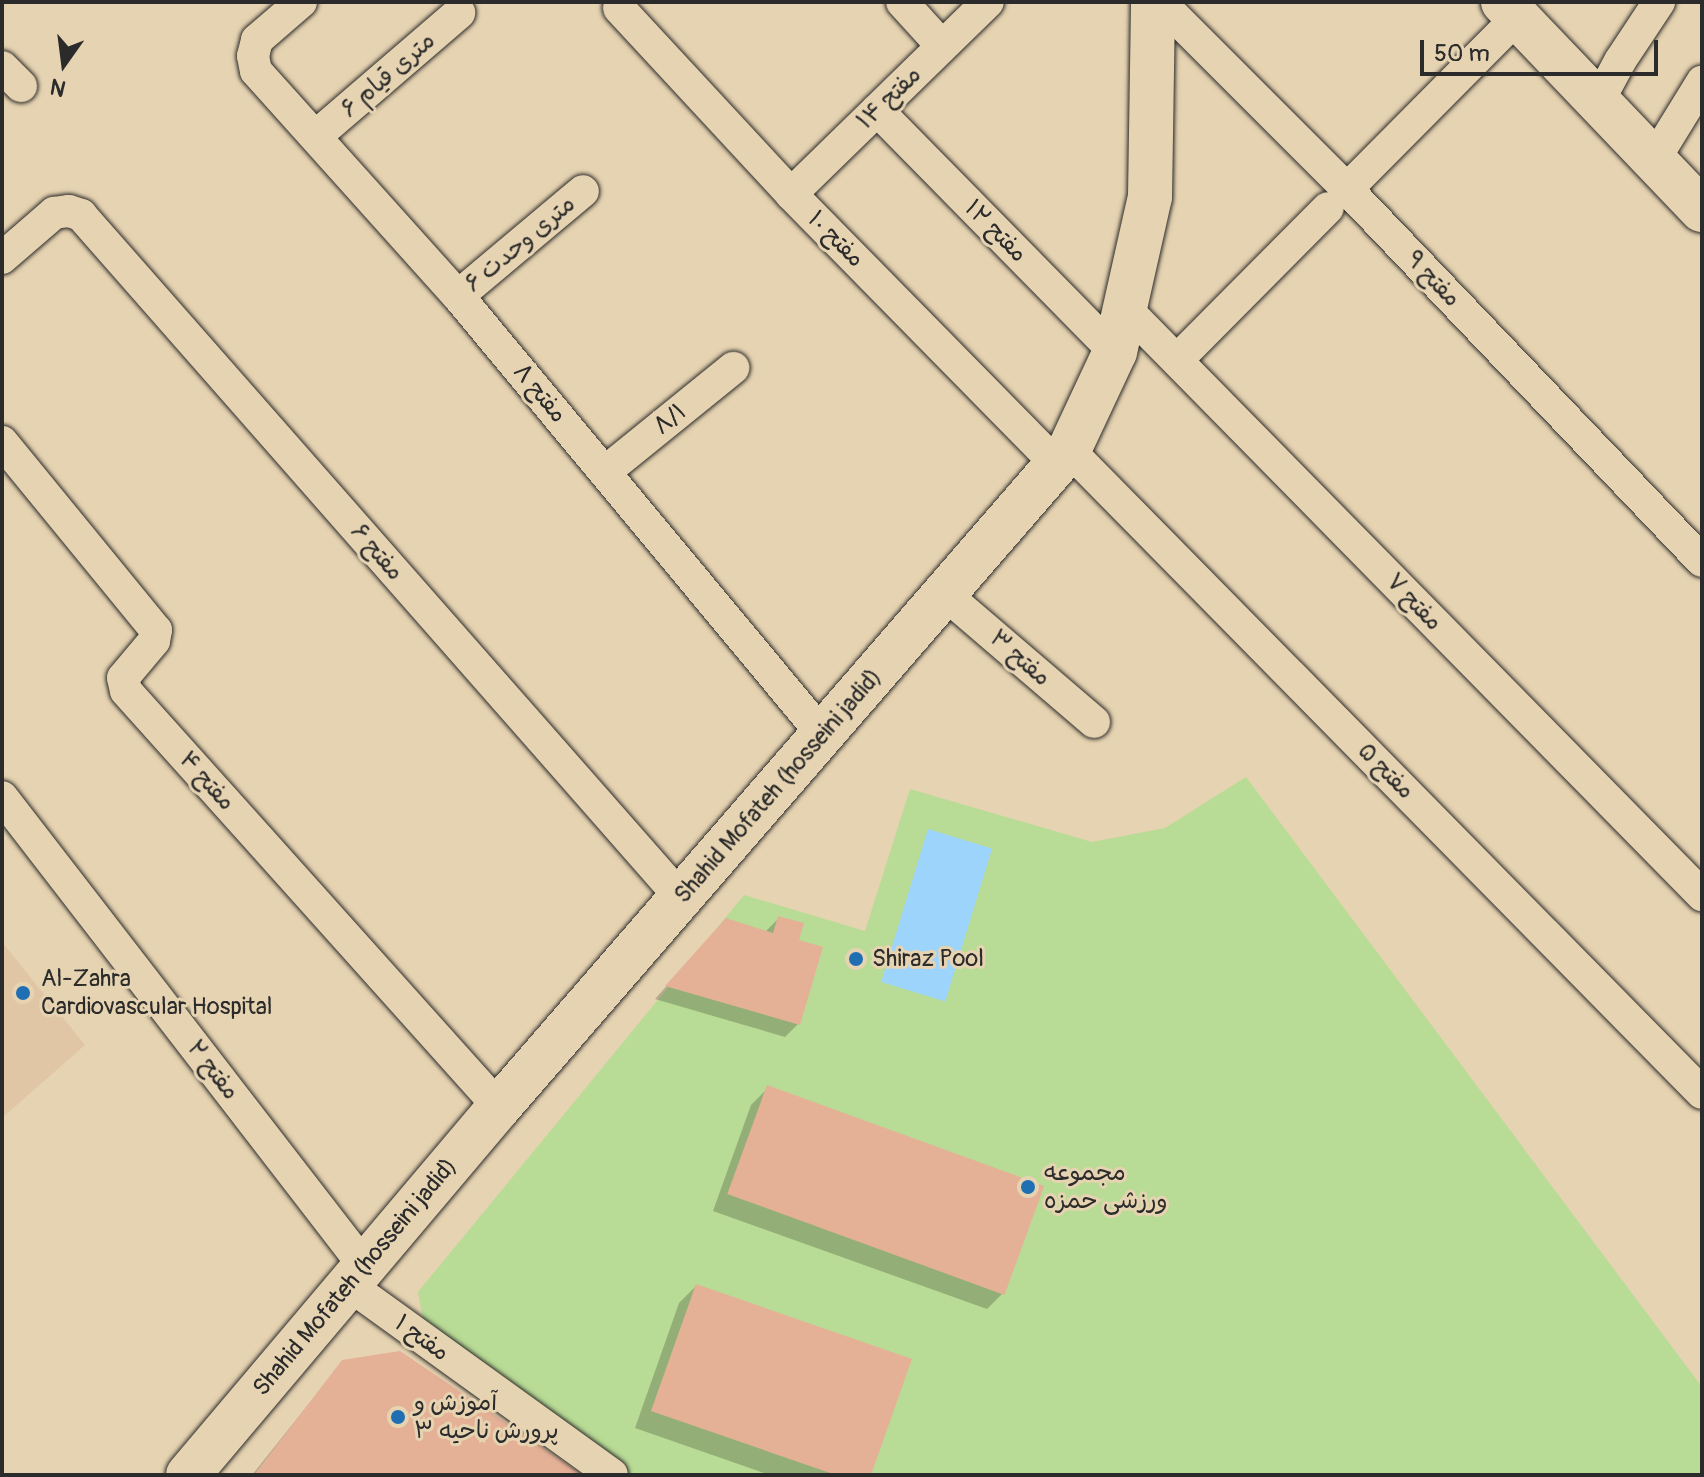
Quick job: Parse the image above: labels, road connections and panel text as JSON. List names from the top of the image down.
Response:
{
  "streets": {
    "street": [
      "۶ متری قیام",
      "مفتح ۱۴",
      "مفتح ۱۲",
      "مفتح ۱۰",
      "۶ متری وحدت",
      "مفتح ۹",
      "مفتح ۸",
      "۸/۱",
      "مفتح ۶",
      "مفتح ۷",
      "مفتح ۳",
      "مفتح ۵",
      "مفتح ۴",
      "Shahid Mofateh (hosseini jadid)",
      "مفتح ۲",
      "مفتح ۱"
    ]
  },
  "crossings": [
    ["۶ متری قیام", "مفتح ۸"],
    ["مفتح ۱۴", "مفتح ۱۲"],
    ["مفتح ۱۴", "مفتح ۱۰"],
    ["مفتح ۱۲", "Shahid Mofateh (hosseini jadid)"],
    ["مفتح ۱۰", "مفتح ۵"],
    ["مفتح ۱۰", "Shahid Mofateh (hosseini jadid)"],
    ["۶ متری وحدت", "مفتح ۸"],
    ["مفتح ۸", "۸/۱"],
    ["مفتح ۸", "Shahid Mofateh (hosseini jadid)"],
    ["مفتح ۶", "Shahid Mofateh (hosseini jadid)"],
    ["مفتح ۷", "Shahid Mofateh (hosseini jadid)"],
    ["مفتح ۳", "Shahid Mofateh (hosseini jadid)"],
    ["مفتح ۵", "Shahid Mofateh (hosseini jadid)"],
    ["مفتح ۴", "Shahid Mofateh (hosseini jadid)"],
    ["Shahid Mofateh (hosseini jadid)", "مفتح ۲"],
    ["Shahid Mofateh (hosseini jadid)", "مفتح ۱"],
    ["مفتح ۲", "مفتح ۱"]
  ],
  "places": [
    "Shiraz Pool",
    "Al-Zahra Cardiovascular Hospital",
    "مجموعه ورزشی حمزه",
    "آموزش و پرورش ناحیه ۳"
  ],
  "scale_bar": "50 m",
  "north": "bottom"
}
